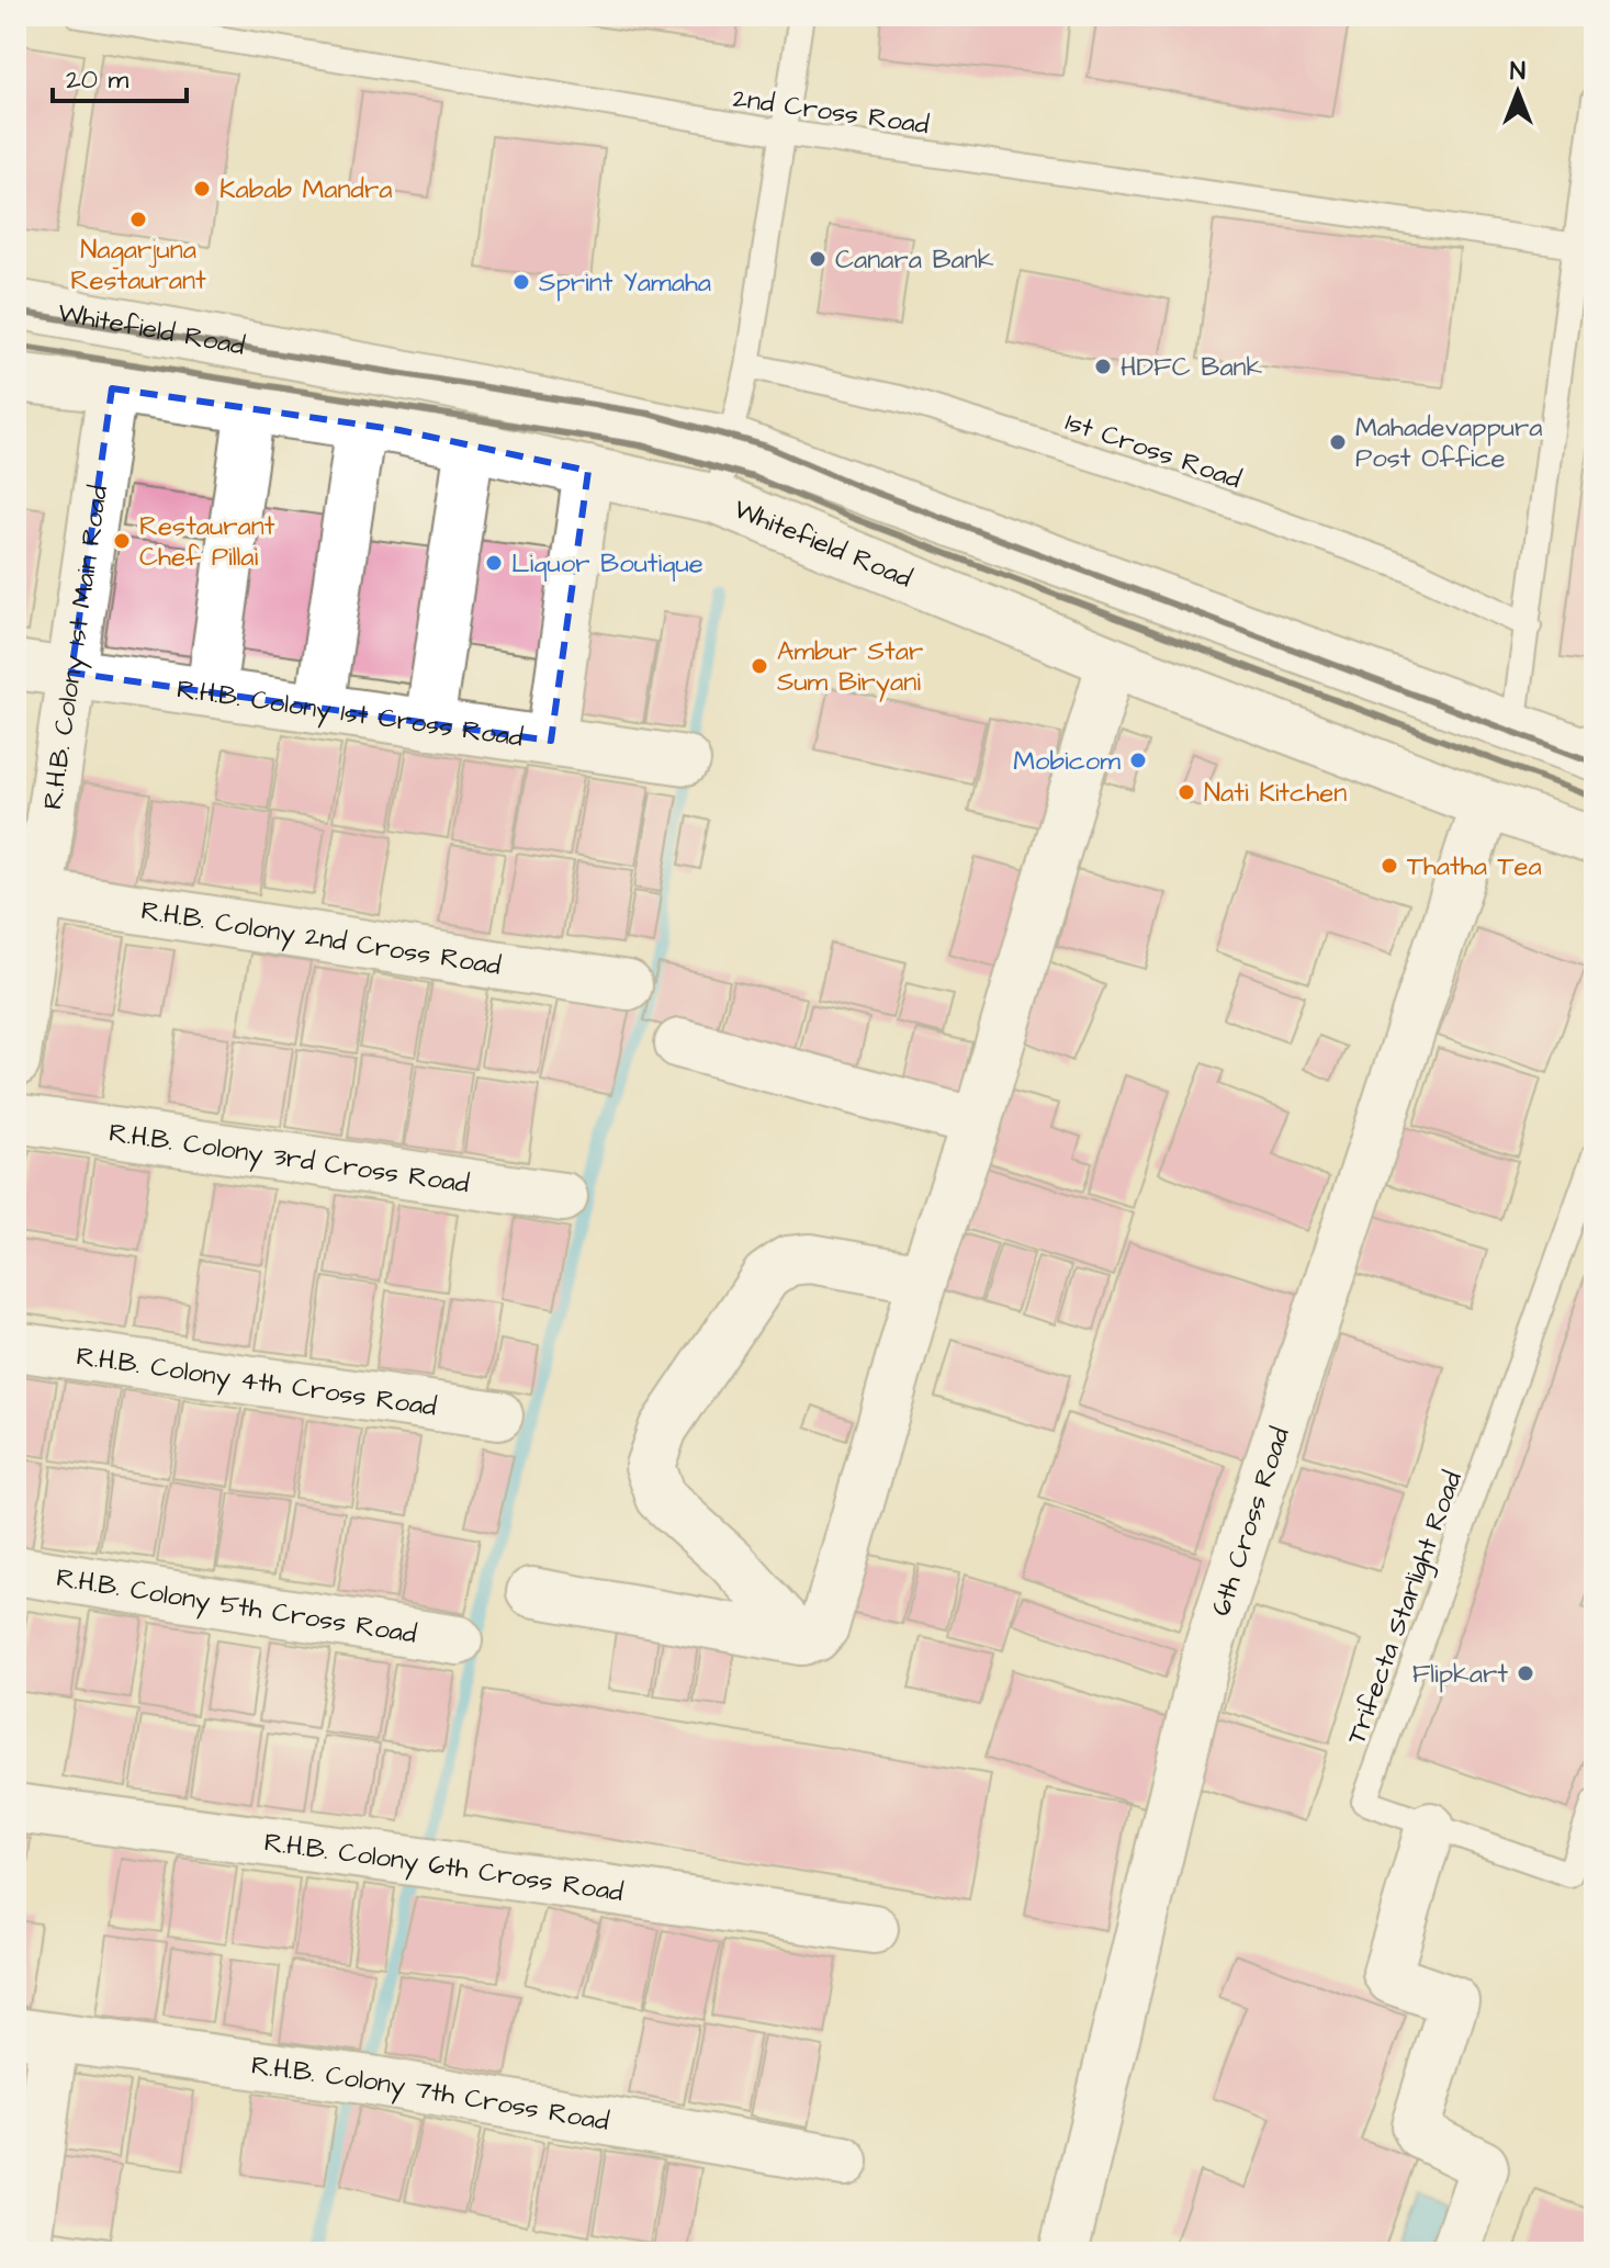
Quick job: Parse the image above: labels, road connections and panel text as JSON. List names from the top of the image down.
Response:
{
  "streets": {
    "street": [
      "Whitefield Road",
      "R.H.B. Colony 1st Main Road",
      "R.H.B. Colony 1st Cross Road",
      "R.H.B. Colony 2nd Cross Road",
      "R.H.B. Colony 3rd Cross Road",
      "R.H.B. Colony 4th Cross Road",
      "6th Cross Road",
      "R.H.B. Colony 5th Cross Road",
      "R.H.B. Colony 6th Cross Road",
      "R.H.B. Colony 7th Cross Road"
    ],
    "lane": ["2nd Cross Road", "1st Cross Road", "Trifecta Starlight Road"]
  },
  "crossings": [
    ["Whitefield Road", "R.H.B. Colony 1st Main Road"],
    ["Whitefield Road", "6th Cross Road"],
    ["R.H.B. Colony 1st Main Road", "R.H.B. Colony 1st Cross Road"],
    ["R.H.B. Colony 1st Main Road", "R.H.B. Colony 2nd Cross Road"]
  ],
  "places": [
    "Kabab Mandra",
    "Nagarjuna Restaurant",
    "Canara Bank",
    "Sprint Yamaha",
    "HDFC Bank",
    "Mahadevappura Post Office",
    "Restaurant Chef Pillai",
    "Liquor Boutique",
    "Ambur Star Sum Biryani",
    "Mobicom",
    "Nati Kitchen",
    "Thatha Tea",
    "Flipkart"
  ],
  "scale_bar": "20 m",
  "north": "top"
}
